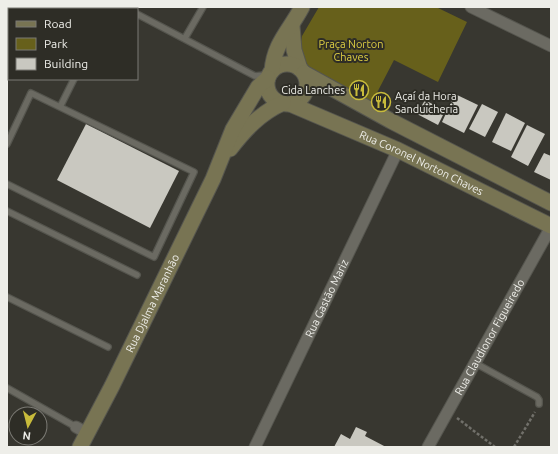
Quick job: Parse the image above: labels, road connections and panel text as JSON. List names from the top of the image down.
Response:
{
  "streets": {
    "main road": ["Rua Coronel Norton Chaves", "Rua Djalma Maranhão"],
    "street": ["Rua Gastão Mariz", "Rua Claudionor Figueiredo"]
  },
  "crossings": [
    ["Rua Coronel Norton Chaves", "Rua Gastão Mariz"],
    ["Rua Coronel Norton Chaves", "Rua Djalma Maranhão"],
    ["Rua Coronel Norton Chaves", "Rua Claudionor Figueiredo"]
  ],
  "parks": ["Praça Norton Chaves"],
  "places": {
    "restaurant": ["Cida Lanches", "Açaí da Hora Sanduicheria"]
  },
  "legend": ["Road", "Park", "Building"],
  "north": "bottom"
}
